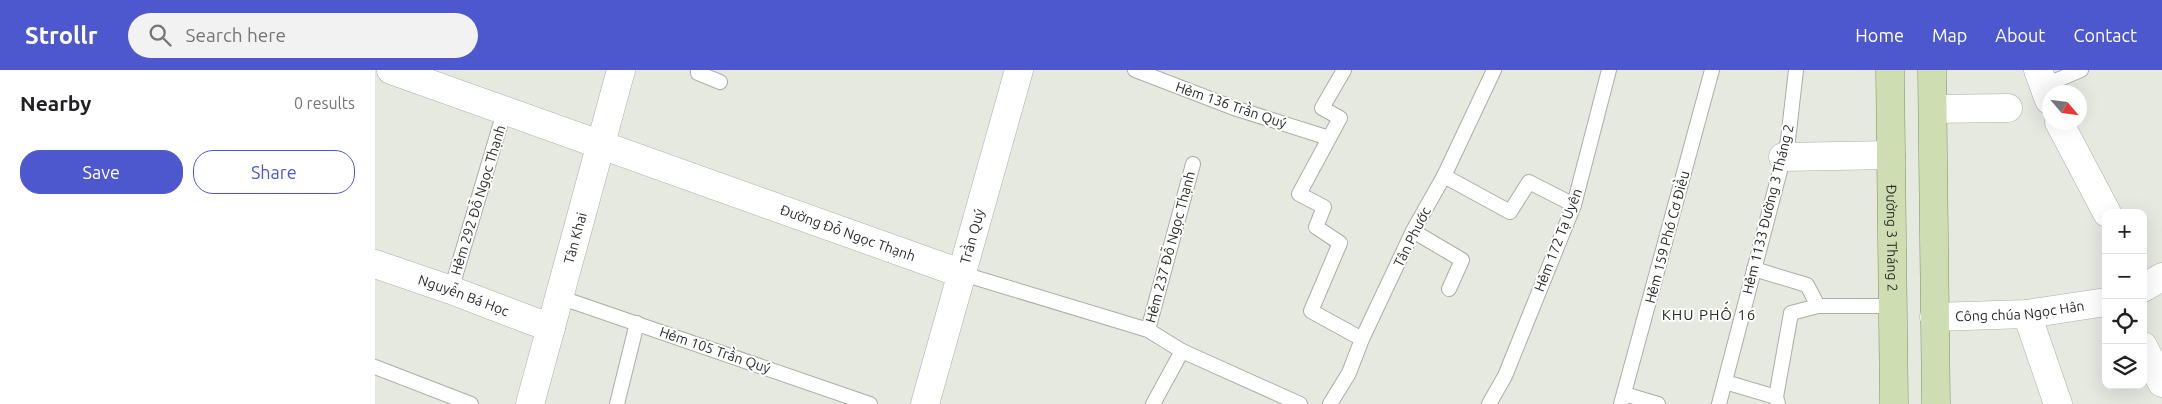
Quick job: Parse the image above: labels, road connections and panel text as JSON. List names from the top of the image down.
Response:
{
  "streets": {
    "main road": ["Đường 3 Tháng 2"],
    "street": [
      "Đường Đỗ Ngọc Thạnh",
      "Tân Khai",
      "Trần Quý",
      "Nguyễn Bá Học",
      "Công chúa Ngọc Hân"
    ],
    "lane": [
      "Hẻm 136 Trần Quý",
      "Hẻm 292 Đỗ Ngọc Thạnh",
      "Hẻm 1133 Đường 3 Tháng 2",
      "Tân Phước",
      "Hẻm 159 Phó Cơ Điều",
      "Hẻm 172 Tạ Uyên",
      "Hẻm 237 Đỗ Ngọc Thạnh",
      "Hẻm 105 Trần Quý"
    ]
  },
  "crossings": [
    ["Hẻm 292 Đỗ Ngọc Thạnh", "Đường Đỗ Ngọc Thạnh"],
    ["Hẻm 292 Đỗ Ngọc Thạnh", "Nguyễn Bá Học"],
    ["Đường Đỗ Ngọc Thạnh", "Tân Khai"],
    ["Đường Đỗ Ngọc Thạnh", "Trần Quý"],
    ["Đường Đỗ Ngọc Thạnh", "Hẻm 237 Đỗ Ngọc Thạnh"],
    ["Tân Khai", "Nguyễn Bá Học"],
    ["Tân Khai", "Hẻm 105 Trần Quý"]
  ],
  "districts": ["KHU PHỐ 16"],
  "north": "bottom right",
  "page": {
    "header": "Strollr",
    "search": "Search here",
    "nav": [
      "Home",
      "Map",
      "About",
      "Contact"
    ],
    "heading": ["Nearby", "0 results"],
    "buttons": ["Save", "Share"],
    "map_buttons": ["+", "−"]
  }
}
